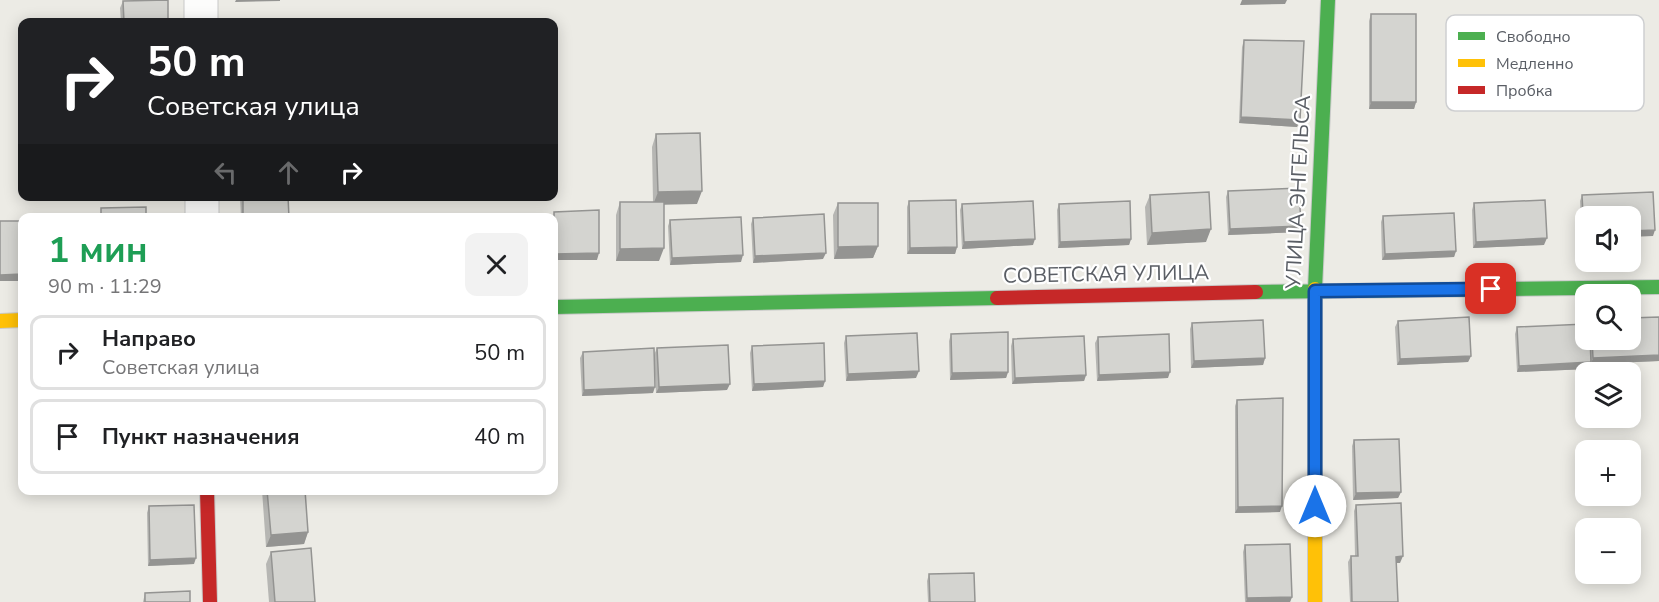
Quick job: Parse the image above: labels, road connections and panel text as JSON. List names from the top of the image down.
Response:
{
  "streets": {
    "street": ["УЛИЦА ЭНГЕЛЬСА", "СОВЕТСКАЯ УЛИЦА"]
  },
  "crossings": [
    ["УЛИЦА ЭНГЕЛЬСА", "СОВЕТСКАЯ УЛИЦА"]
  ],
  "legend": ["Свободно", "Медленно", "Пробка"],
  "page": {
    "turn": ["50 m", "Советская улица"],
    "map_buttons": ["+", "−"],
    "heading": ["1 мин", "90 m · 11:29"],
    "list": [
      {
        "name": "Направо",
        "note": "Советская улица",
        "value": "50 m"
      },
      {
        "name": "Пункт назначения",
        "value": "40 m"
      }
    ]
  }
}
